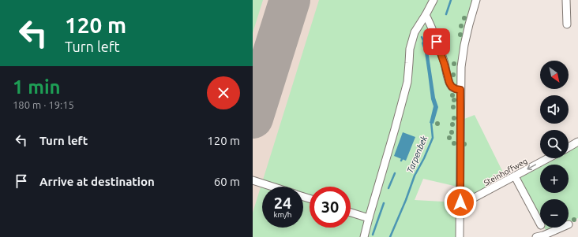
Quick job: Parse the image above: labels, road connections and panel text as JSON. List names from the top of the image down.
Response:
{
  "streets": {
    "street": ["Steinhoffweg"]
  },
  "one_way": ["Steinhoffweg"],
  "water": ["Tarpenbek"],
  "north": "bottom right",
  "page": {
    "turn": ["120 m", "Turn left"],
    "map_buttons": ["+", "−"],
    "heading": ["1 min", "180 m · 19:15"],
    "list": [
      {
        "name": "Turn left",
        "value": "120 m"
      },
      {
        "name": "Arrive at destination",
        "value": "60 m"
      }
    ],
    "speed": "24 km/h",
    "limit": "30"
  }
}
